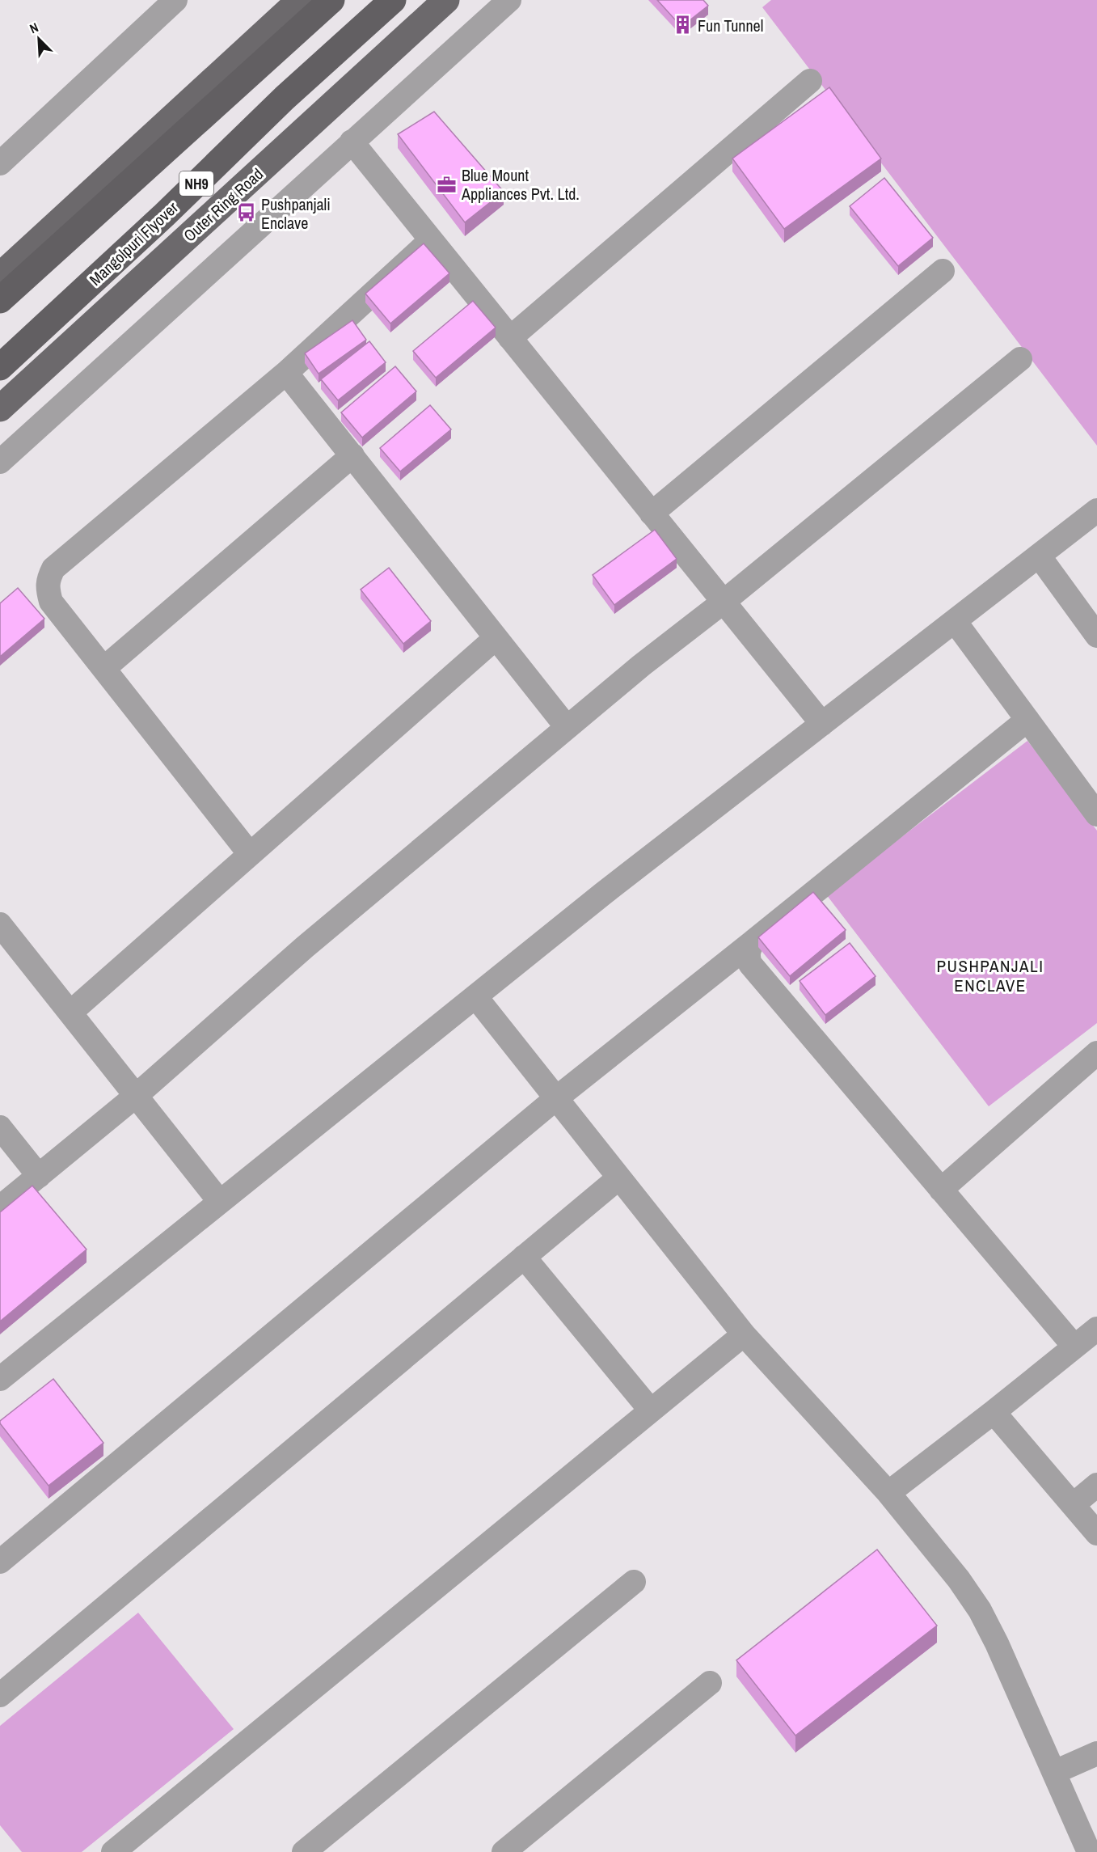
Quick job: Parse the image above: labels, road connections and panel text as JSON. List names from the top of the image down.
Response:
{
  "streets": {
    "highway": ["NH9", "Mangolpuri Flyover"],
    "main road": ["Outer Ring Road"]
  },
  "districts": ["PUSHPANJALI ENCLAVE"],
  "places": {
    "building": ["Fun Tunnel"],
    "office": ["Blue Mount Appliances Pvt. Ltd."],
    "bus stop": ["Pushpanjali Enclave"]
  },
  "north": "top left"
}
